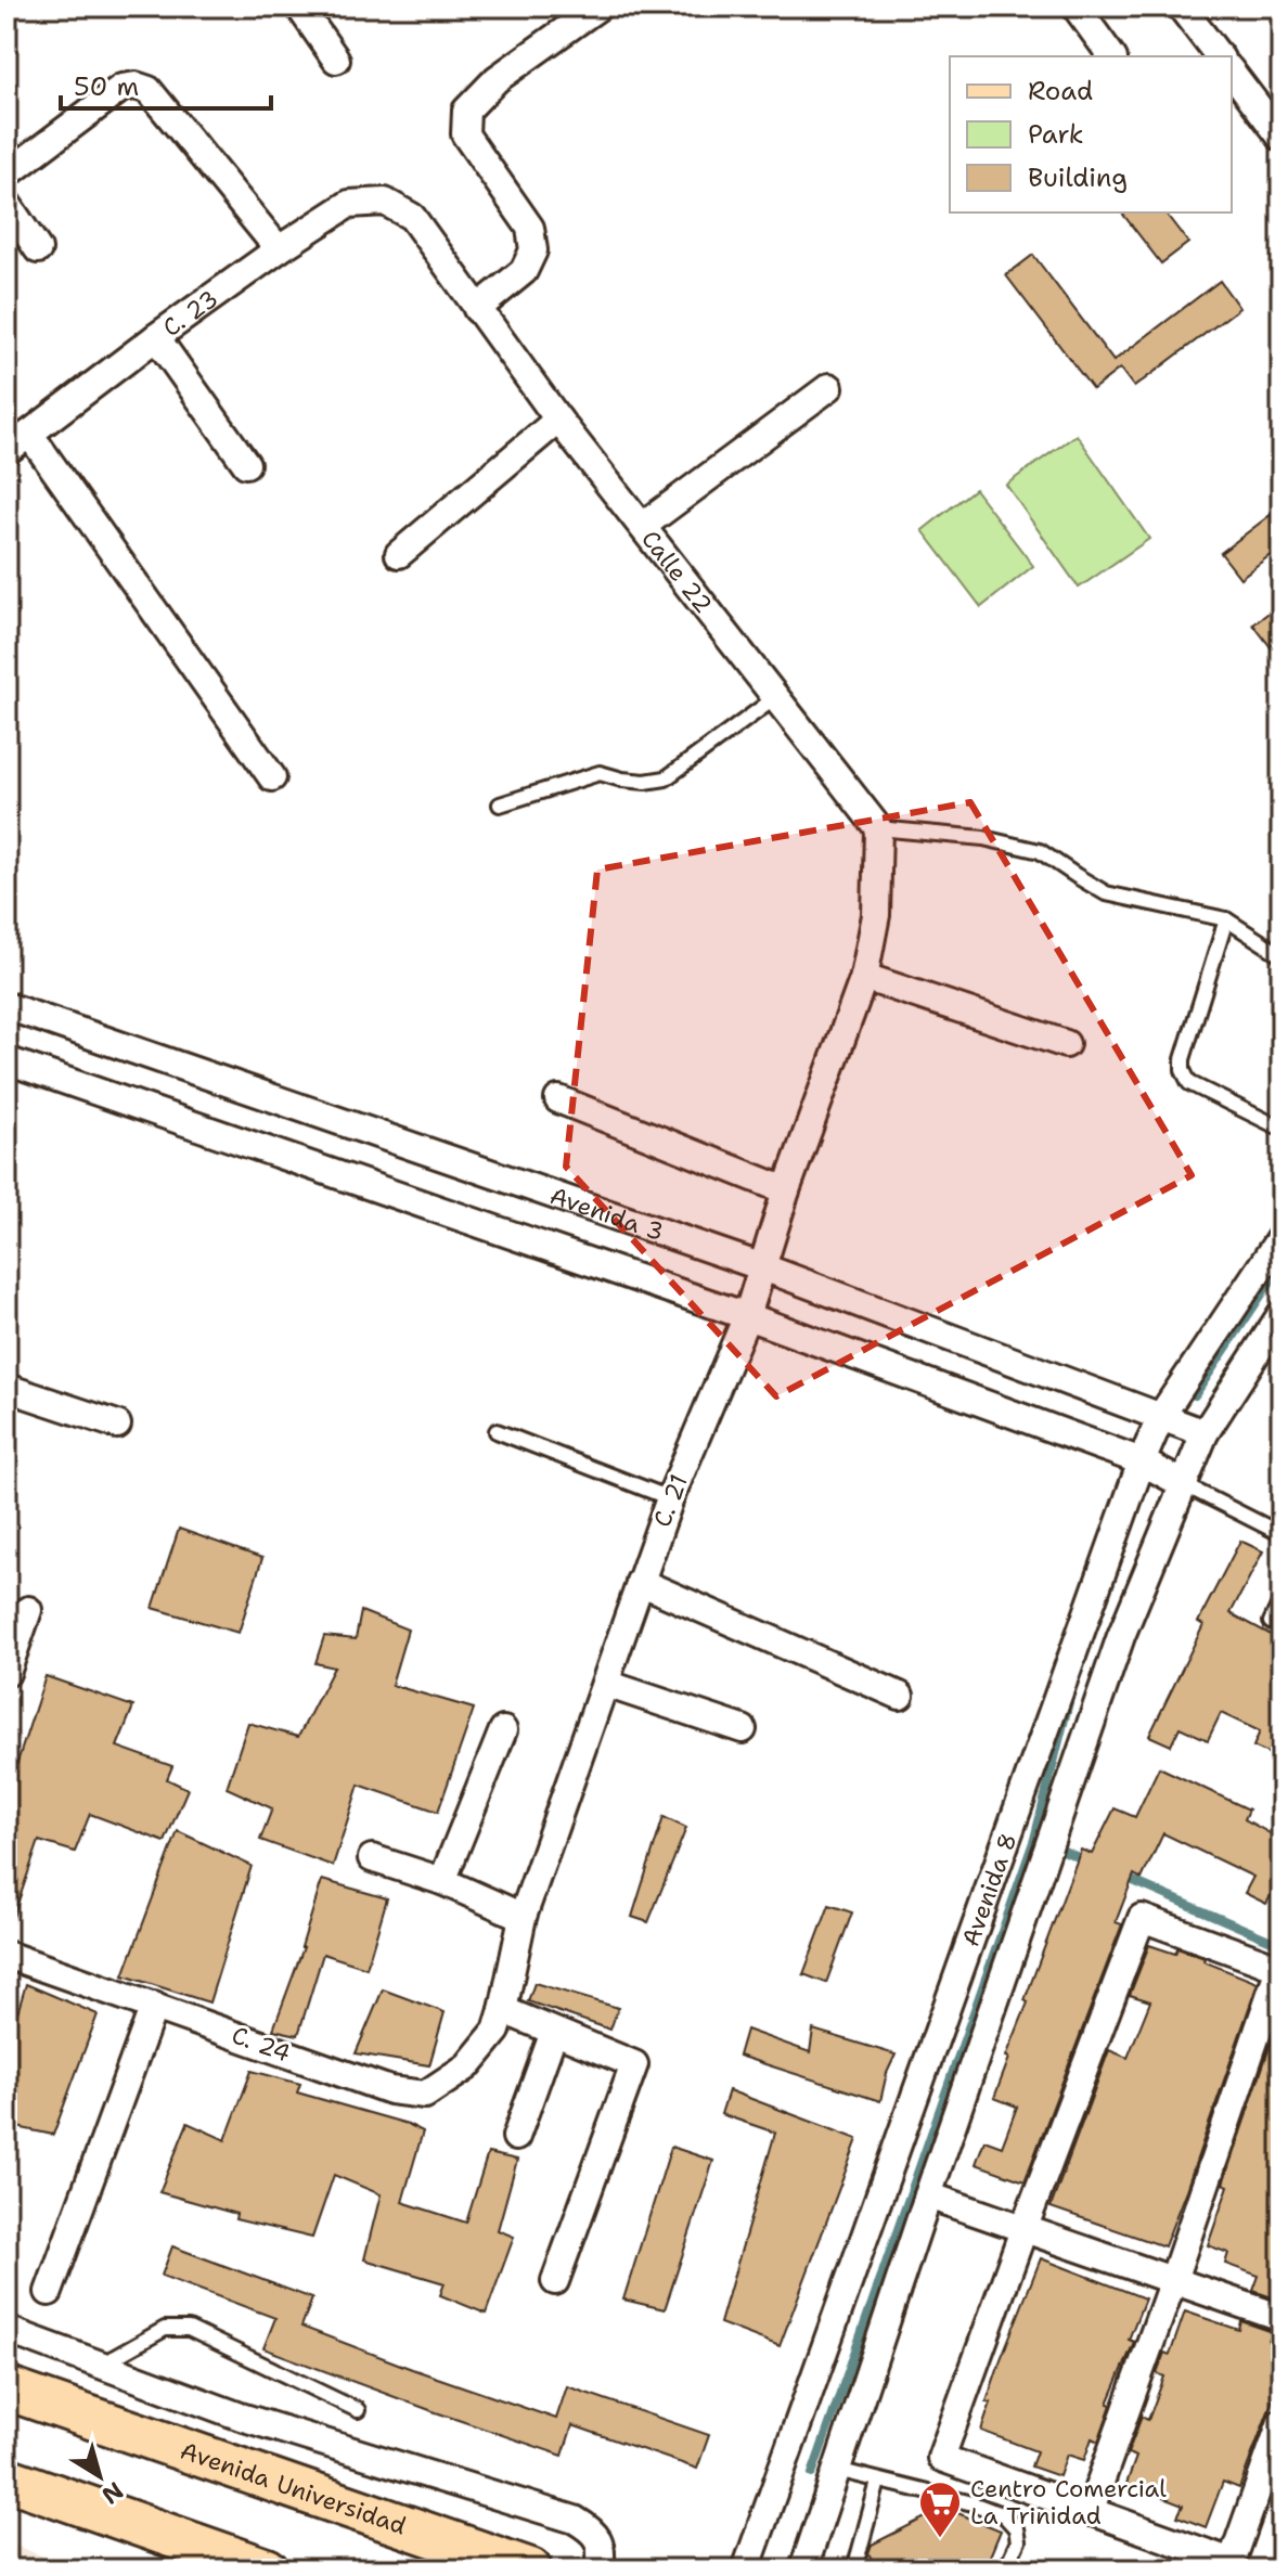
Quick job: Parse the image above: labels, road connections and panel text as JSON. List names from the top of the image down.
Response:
{
  "streets": {
    "main road": ["Avenida Universidad"],
    "street": [
      "C. 23",
      "Calle 22",
      "Avenida 3",
      "C. 21",
      "Avenida 8",
      "C. 24"
    ]
  },
  "crossings": [
    ["C. 23", "Calle 22"],
    ["Avenida 3", "C. 21"],
    ["Avenida 3", "Avenida 8"],
    ["C. 21", "C. 24"]
  ],
  "places": {
    "supermarket": ["Centro Comercial La Trinidad"]
  },
  "legend": ["Road", "Park", "Building"],
  "scale_bar": "50 m",
  "north": "bottom right"
}
